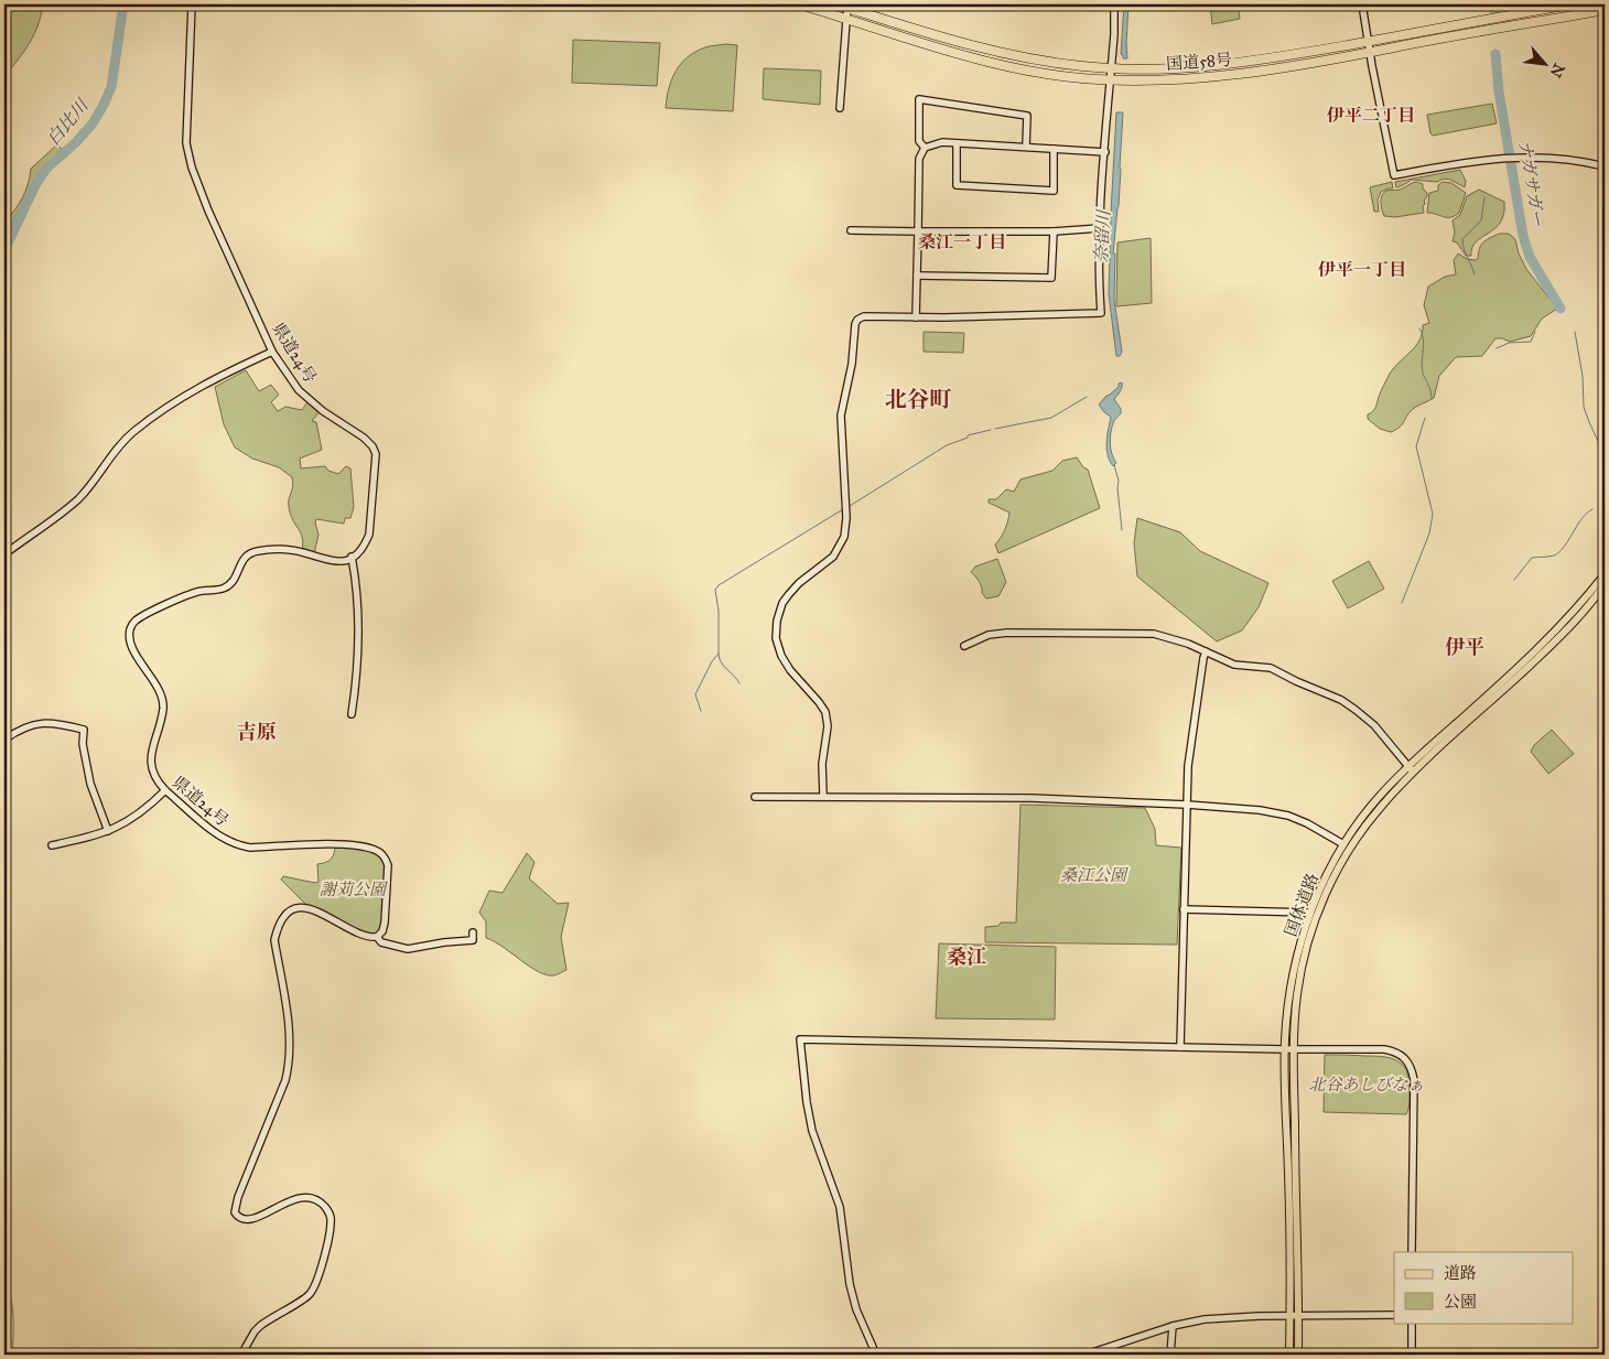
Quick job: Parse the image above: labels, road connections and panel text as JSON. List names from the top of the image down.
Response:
{
  "streets": {
    "highway": ["国道58号"],
    "main road": ["国体道路"],
    "street": ["県道24号"]
  },
  "districts": [
    "伊平二丁目",
    "桑江一丁目",
    "伊平一丁目",
    "北谷町",
    "伊平",
    "吉原",
    "桑江"
  ],
  "water": ["白比川", "ナガサガー", "奈留川"],
  "parks": ["桑江公園", "謝苅公園", "北谷あしびなぁ"],
  "legend": ["道路", "公園"],
  "north": "bottom right"
}
